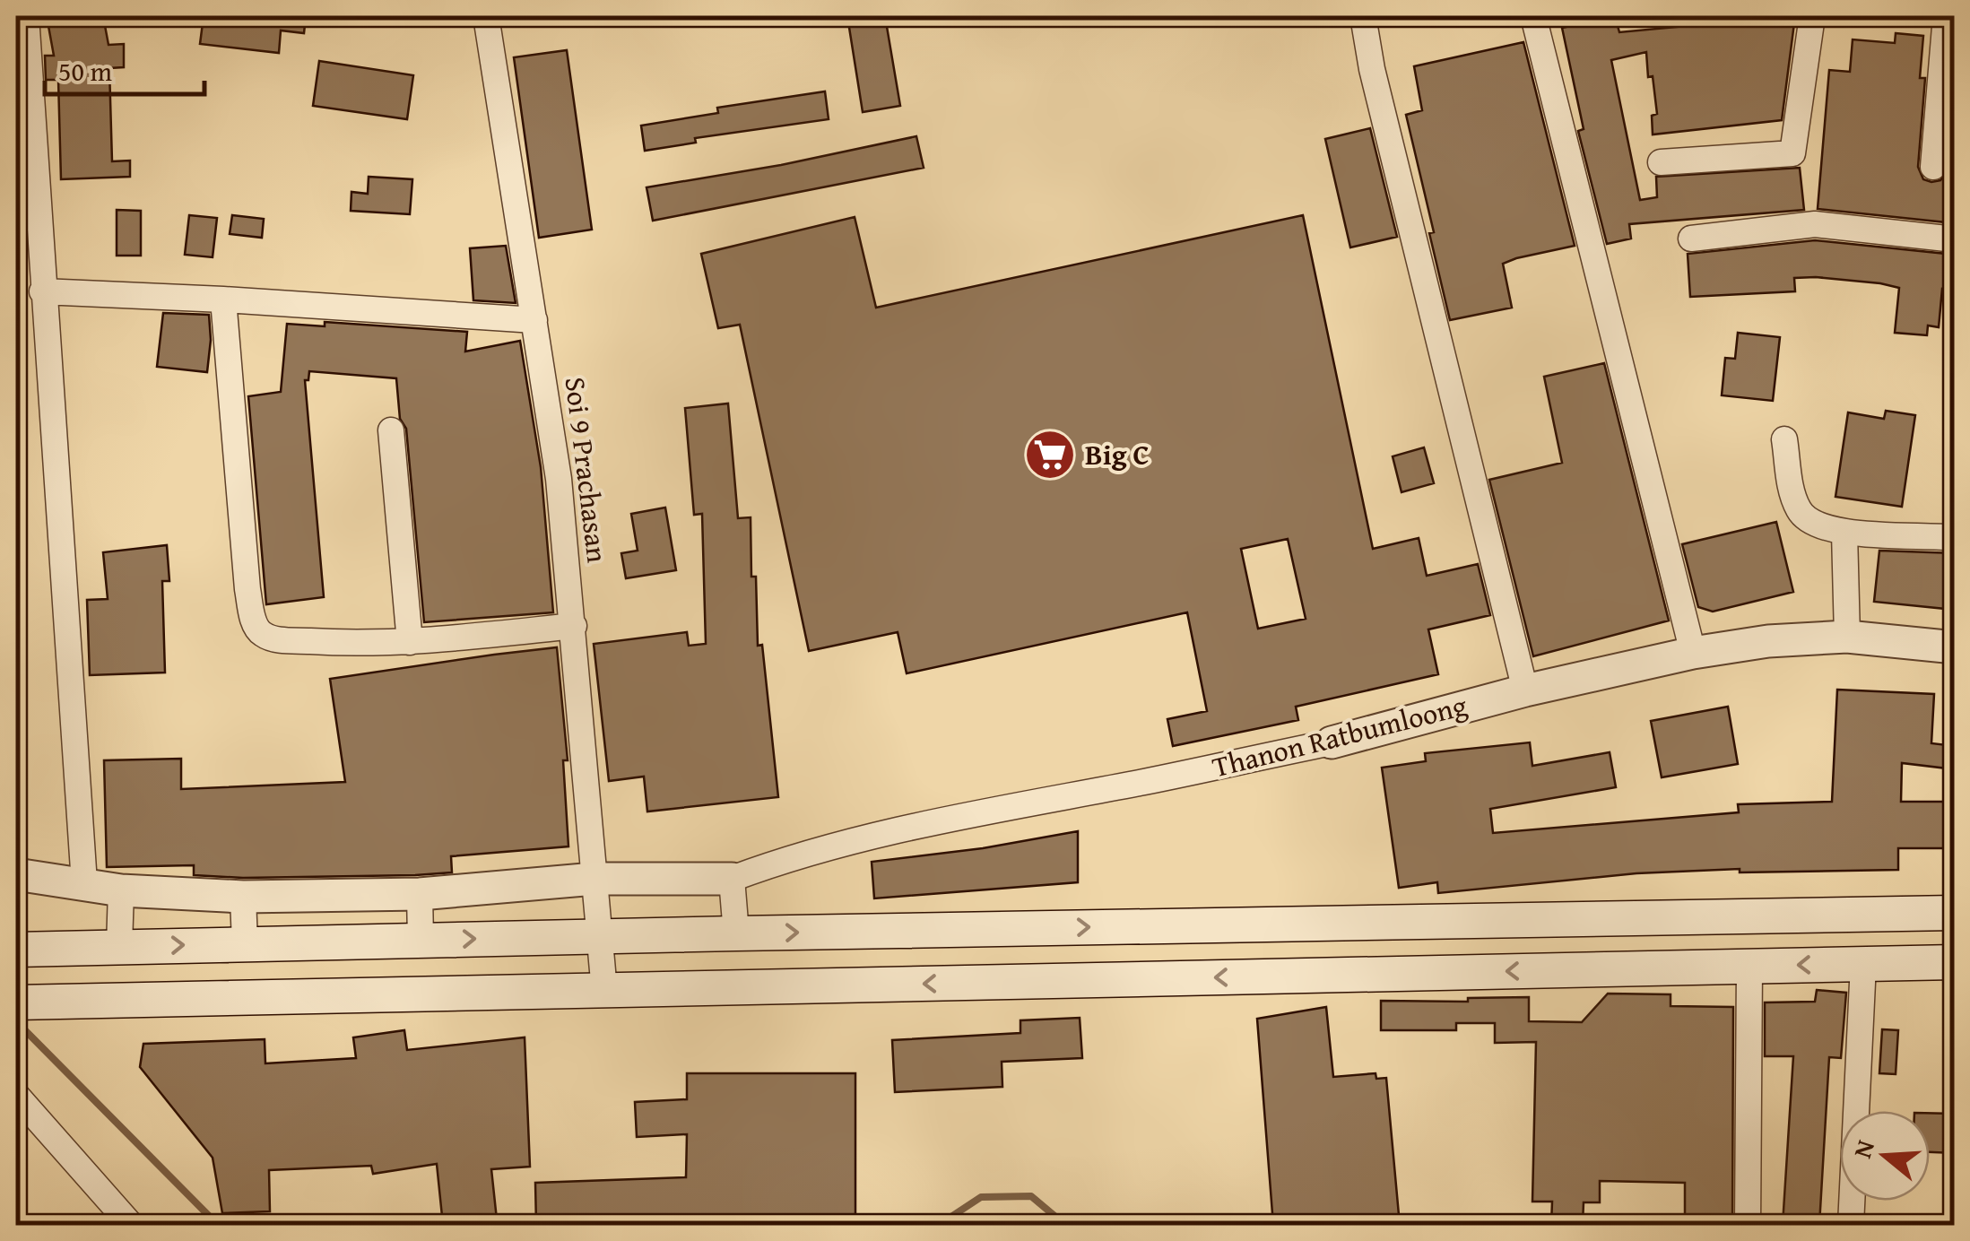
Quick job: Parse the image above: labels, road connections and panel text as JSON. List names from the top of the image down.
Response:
{
  "streets": {
    "street": ["Soi 9 Prachasan", "Thanon Ratbumloong"]
  },
  "places": {
    "supermarket": ["Big C"]
  },
  "scale_bar": "50 m",
  "north": "left"
}
